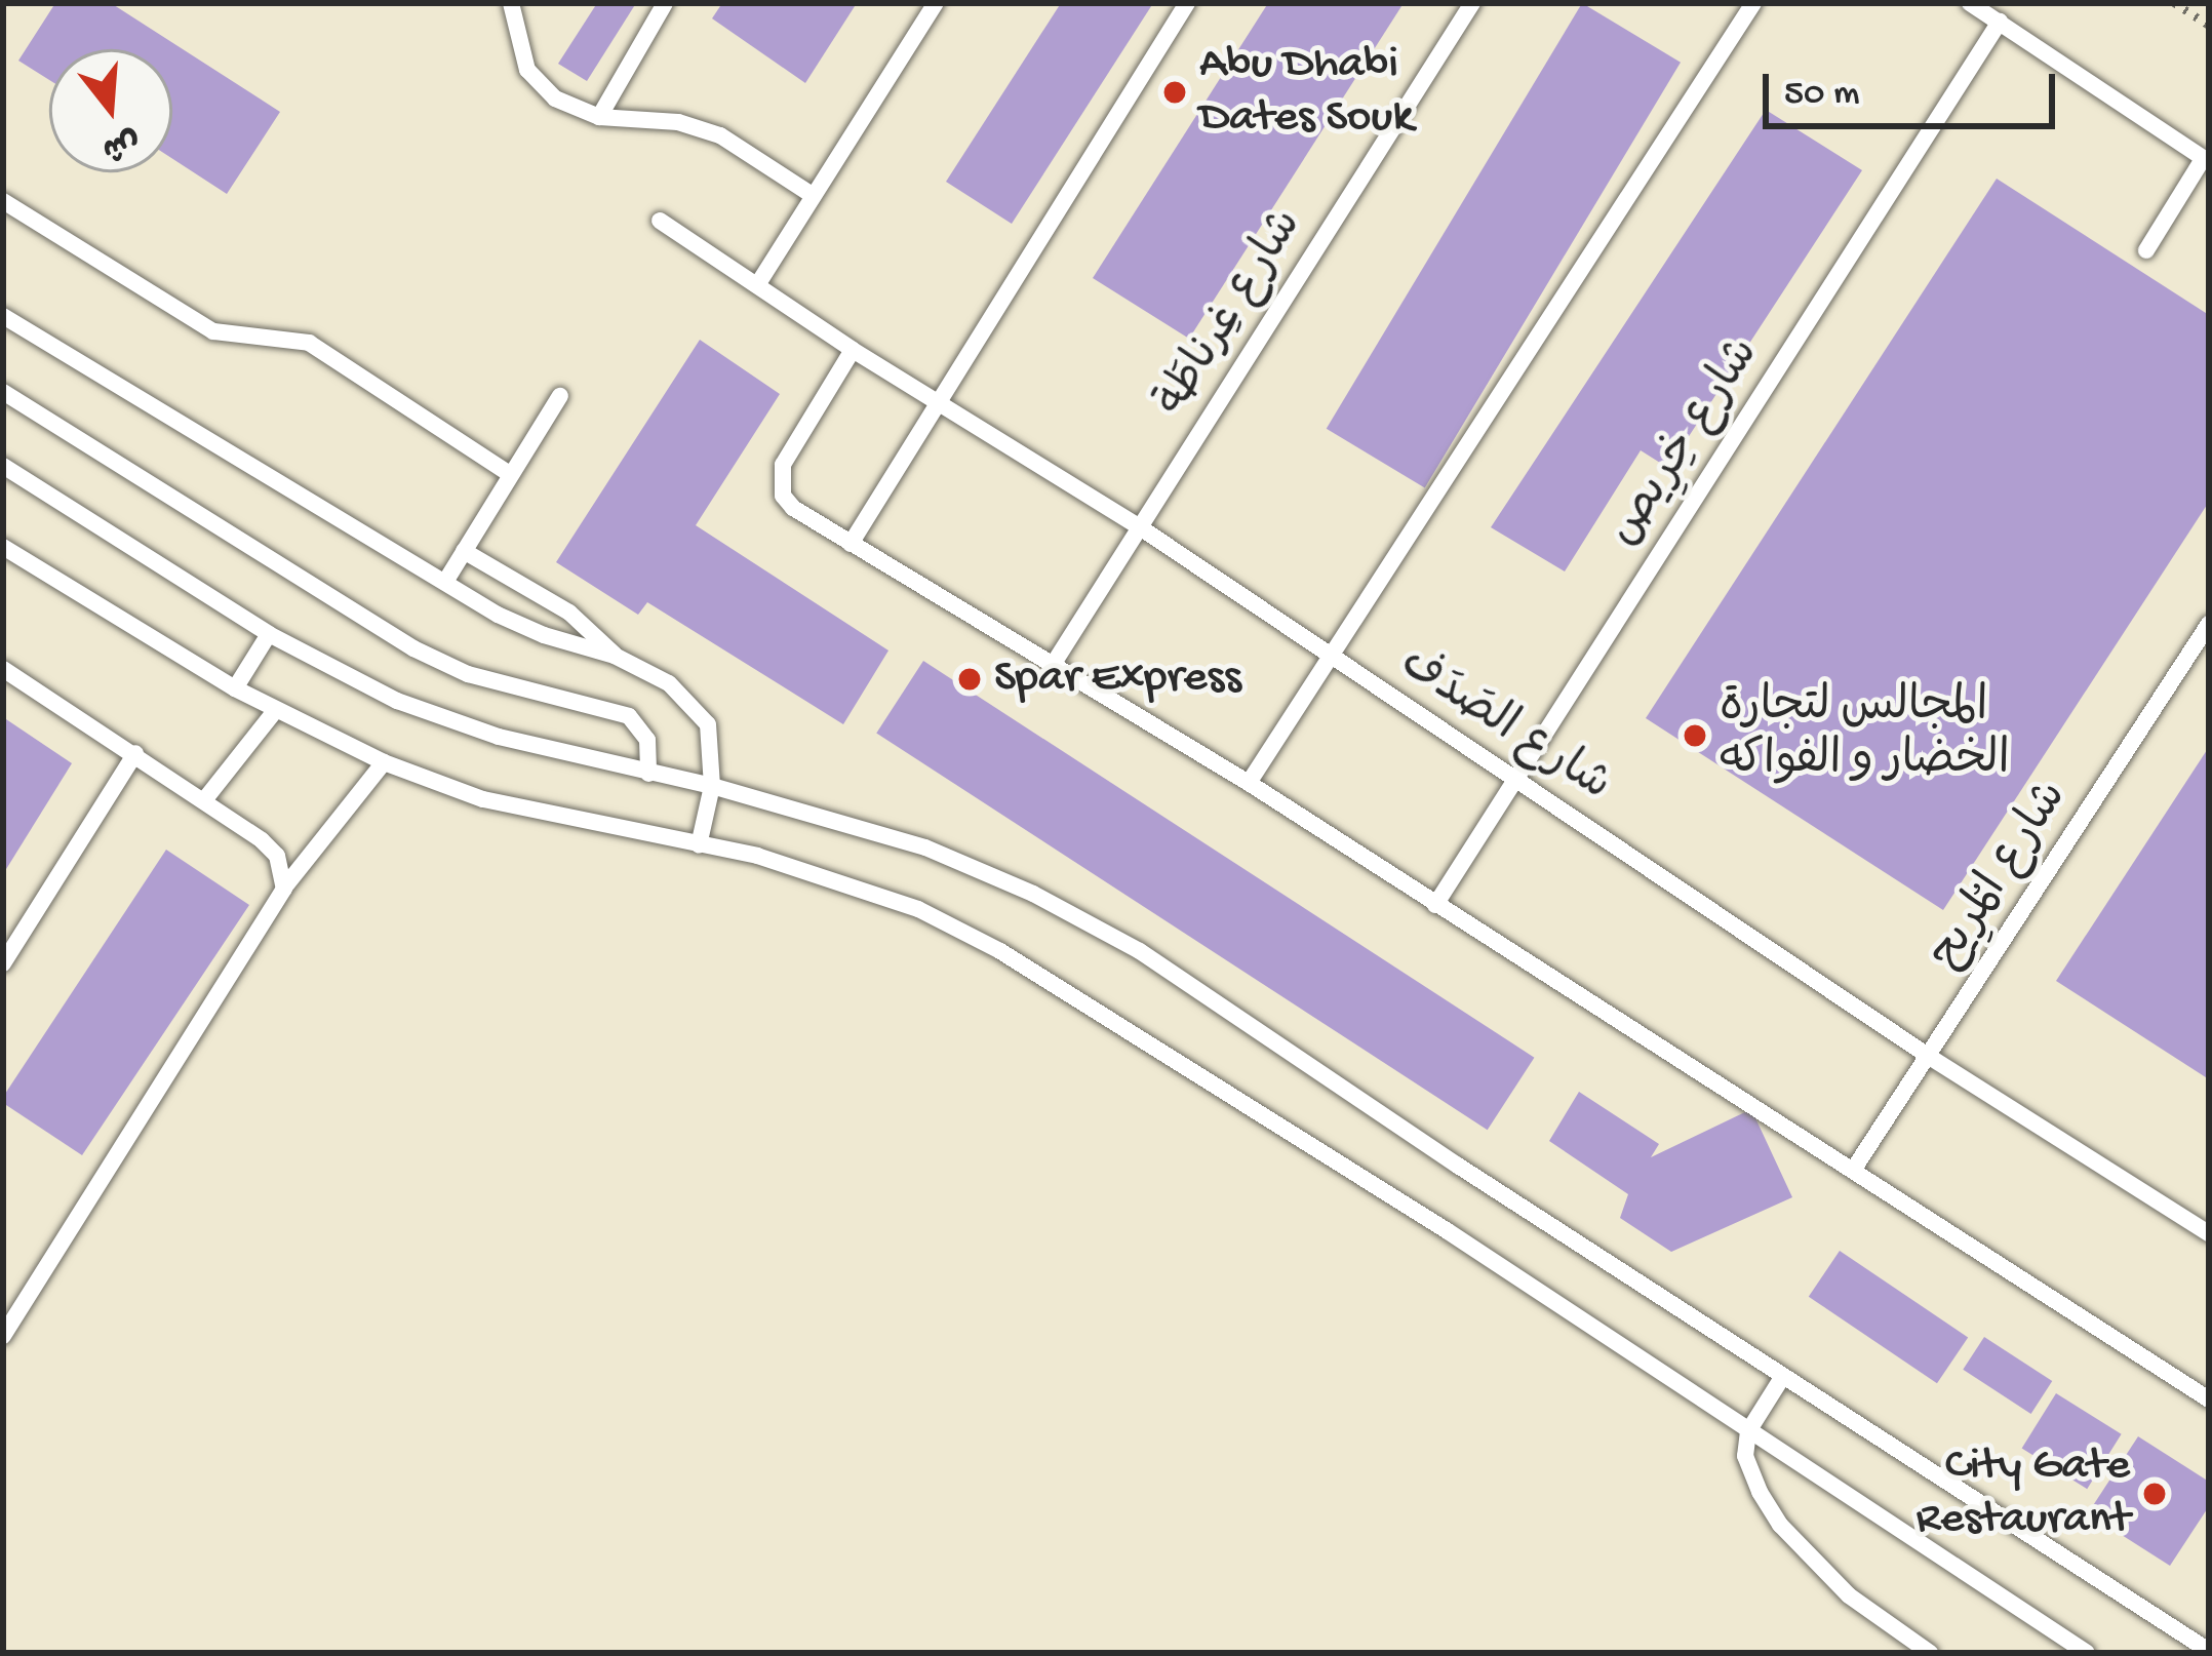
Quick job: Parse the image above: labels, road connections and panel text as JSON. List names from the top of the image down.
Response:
{
  "streets": {
    "lane": [
      "شارع غِرناطَة",
      "شارع خِرِيص",
      "شارع الصَدَف",
      "شارع المُرِيح"
    ]
  },
  "crossings": [
    ["شارع غِرناطَة", "شارع الصَدَف"],
    ["شارع خِرِيص", "شارع الصَدَف"],
    ["شارع الصَدَف", "شارع المُرِيح"]
  ],
  "places": [
    "Abu Dhabi Dates Souk",
    "Spar Express",
    "المجالس لتجارة الخضار و الفواكه",
    "City Gate Restaurant"
  ],
  "scale_bar": "50 m",
  "north": "bottom"
}
